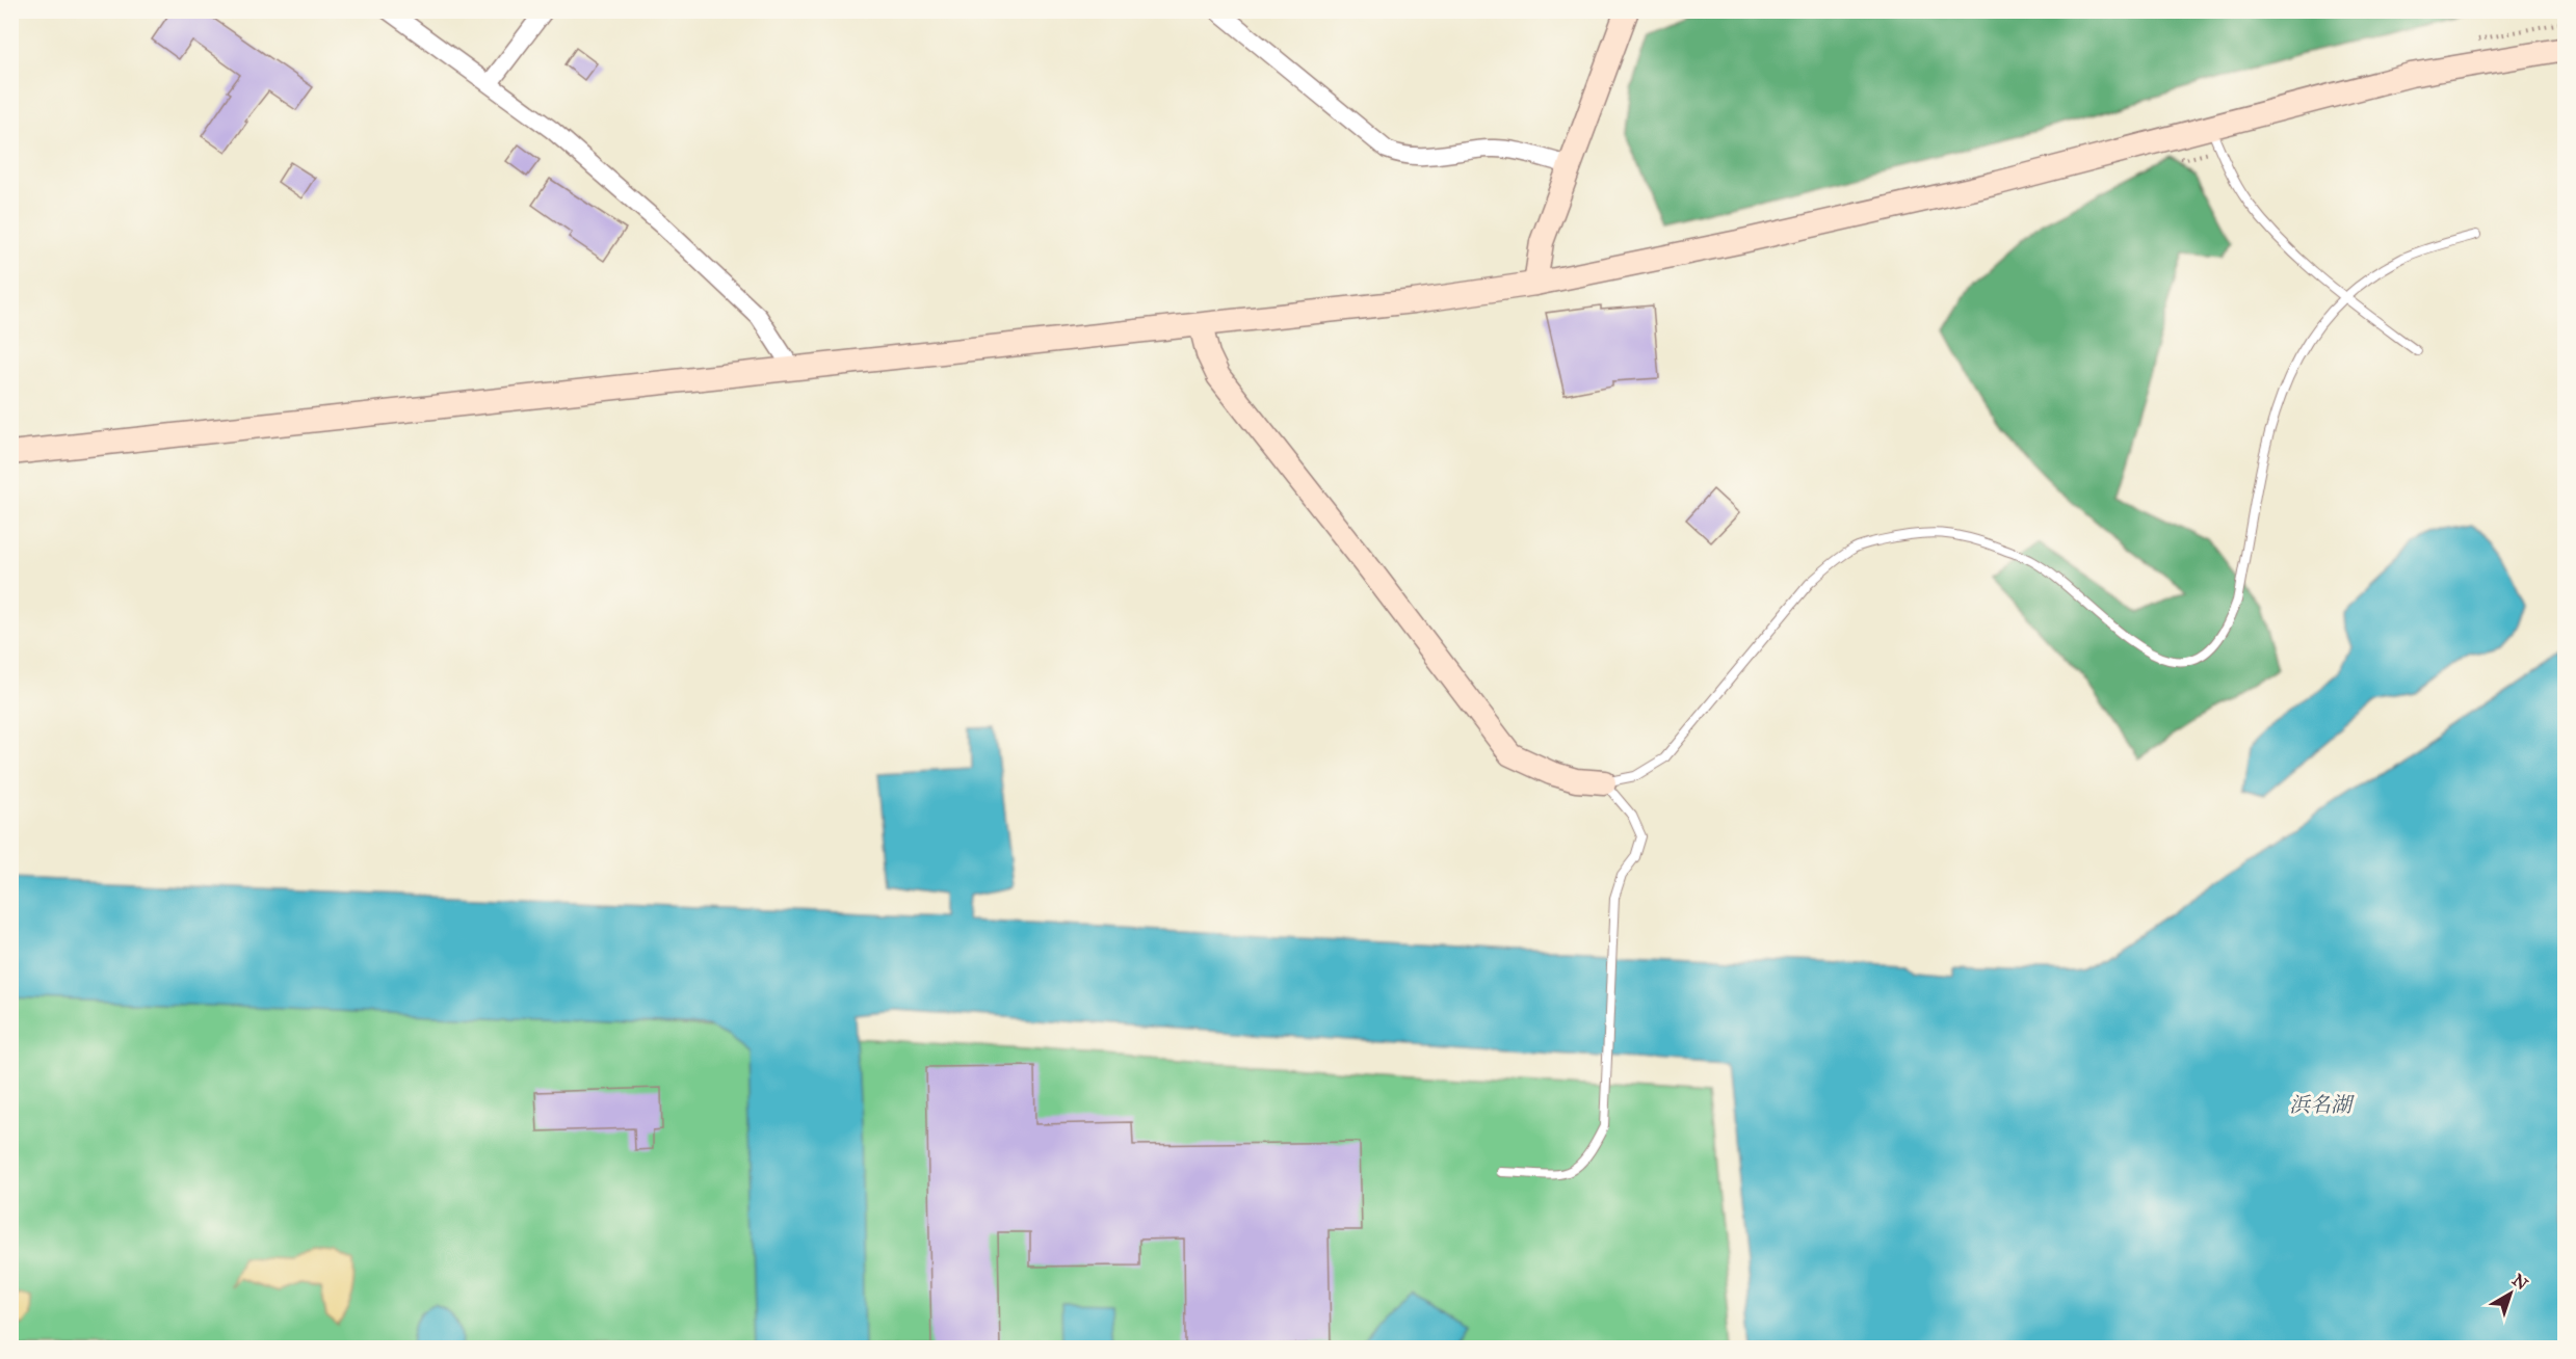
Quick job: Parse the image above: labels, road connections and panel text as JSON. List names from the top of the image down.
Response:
{
  "water": ["浜名湖"],
  "north": "top right"
}
